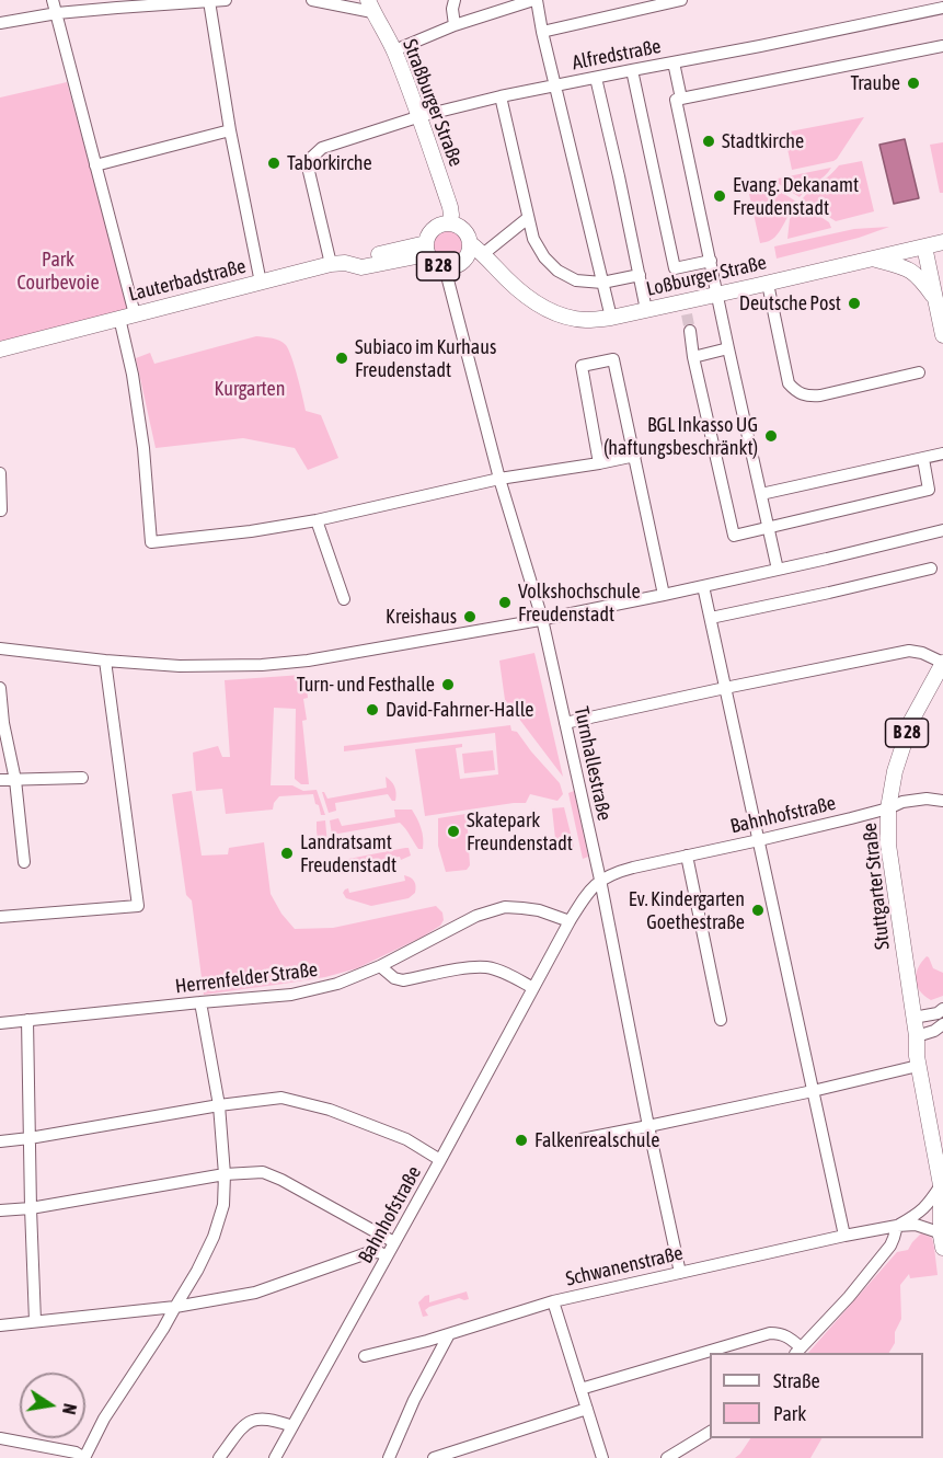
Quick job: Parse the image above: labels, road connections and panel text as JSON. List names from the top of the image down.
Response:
{
  "streets": {
    "main road": [
      "Straßburger Straße",
      "B 28",
      "Loßburger Straße",
      "Lauterbadstraße",
      "Stuttgarter Straße"
    ],
    "street": [
      "Alfredstraße",
      "Turnhallestraße",
      "Bahnhofstraße",
      "Herrenfelder Straße",
      "Schwanenstraße"
    ]
  },
  "crossings": [
    ["Alfredstraße", "Straßburger Straße"],
    ["Alfredstraße", "Lauterbadstraße"],
    ["Straßburger Straße", "B 28"],
    ["Straßburger Straße", "Loßburger Straße"],
    ["Straßburger Straße", "Lauterbadstraße"],
    ["Straßburger Straße", "Turnhallestraße"],
    ["B 28", "Loßburger Straße"],
    ["B 28", "Lauterbadstraße"],
    ["B 28", "Turnhallestraße"],
    ["Loßburger Straße", "Lauterbadstraße"],
    ["Loßburger Straße", "Turnhallestraße"],
    ["Lauterbadstraße", "Turnhallestraße"],
    ["Turnhallestraße", "Bahnhofstraße"],
    ["Turnhallestraße", "Schwanenstraße"],
    ["Bahnhofstraße", "Stuttgarter Straße"],
    ["Bahnhofstraße", "Herrenfelder Straße"],
    ["Stuttgarter Straße", "Schwanenstraße"]
  ],
  "parks": ["Park Courbevoie", "Kurgarten"],
  "places": [
    "Traube",
    "Stadtkirche",
    "Taborkirche",
    "Evang. Dekanamt Freudenstadt",
    "Deutsche Post",
    "Subiaco im Kurhaus Freudenstadt",
    "BGL Inkasso UG (haftungsbeschränkt)",
    "Volkshochschule Freudenstadt",
    "Kreishaus",
    "Turn- und Festhalle",
    "David-Fahrner-Halle",
    "Skatepark Freundenstadt",
    "Landratsamt Freudenstadt",
    "Ev. Kindergarten Goethestraße",
    "Falkenrealschule"
  ],
  "legend": ["Straße", "Park"],
  "north": "right"
}
